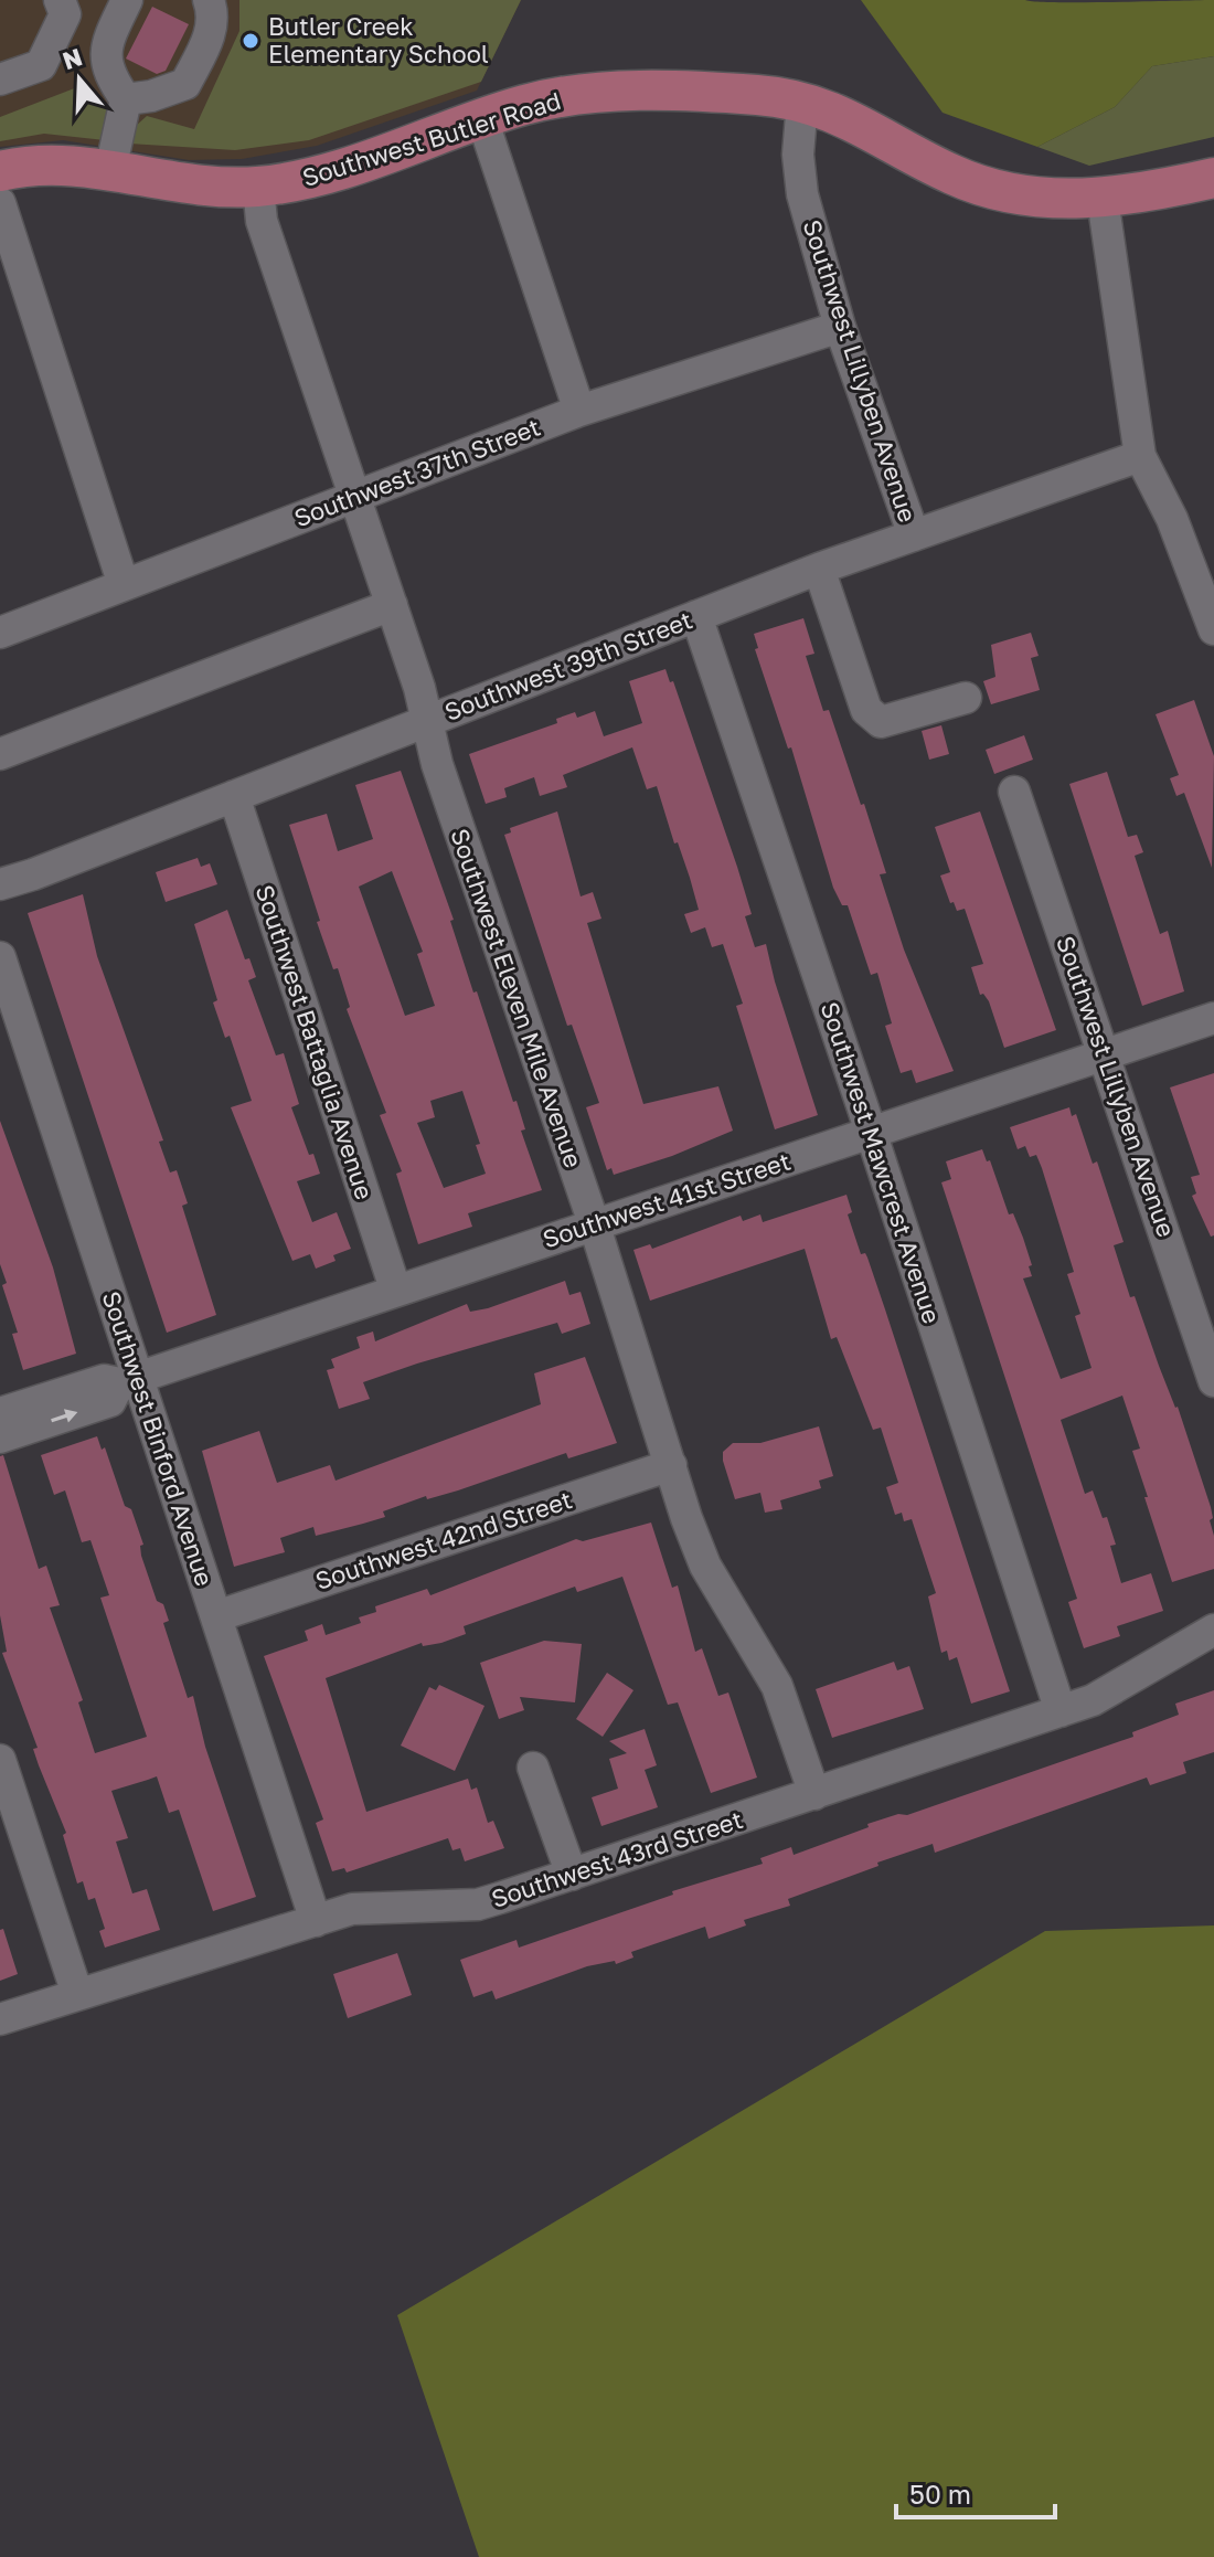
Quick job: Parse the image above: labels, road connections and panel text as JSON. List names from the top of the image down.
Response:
{
  "streets": {
    "main road": ["Southwest Butler Road"],
    "street": [
      "Southwest Lillyben Avenue",
      "Southwest 37th Street",
      "Southwest 39th Street",
      "Southwest Eleven Mile Avenue",
      "Southwest Battaglia Avenue",
      "Southwest Mawcrest Avenue",
      "Southwest 41st Street",
      "Southwest Binford Avenue",
      "Southwest 42nd Street",
      "Southwest 43rd Street"
    ]
  },
  "crossings": [
    ["Southwest Butler Road", "Southwest Lillyben Avenue"],
    ["Southwest Butler Road", "Southwest Eleven Mile Avenue"],
    ["Southwest Lillyben Avenue", "Southwest 37th Street"],
    ["Southwest Lillyben Avenue", "Southwest 39th Street"],
    ["Southwest Lillyben Avenue", "Southwest 41st Street"],
    ["Southwest 37th Street", "Southwest Eleven Mile Avenue"],
    ["Southwest 39th Street", "Southwest Eleven Mile Avenue"],
    ["Southwest 39th Street", "Southwest Battaglia Avenue"],
    ["Southwest 39th Street", "Southwest Mawcrest Avenue"],
    ["Southwest Eleven Mile Avenue", "Southwest 41st Street"],
    ["Southwest Eleven Mile Avenue", "Southwest 42nd Street"],
    ["Southwest Eleven Mile Avenue", "Southwest 43rd Street"],
    ["Southwest Battaglia Avenue", "Southwest 41st Street"],
    ["Southwest Mawcrest Avenue", "Southwest 41st Street"],
    ["Southwest Mawcrest Avenue", "Southwest 43rd Street"],
    ["Southwest 41st Street", "Southwest Binford Avenue"],
    ["Southwest Binford Avenue", "Southwest 42nd Street"],
    ["Southwest Binford Avenue", "Southwest 43rd Street"]
  ],
  "places": ["Butler Creek Elementary School"],
  "scale_bar": "50 m",
  "north": "top"
}
